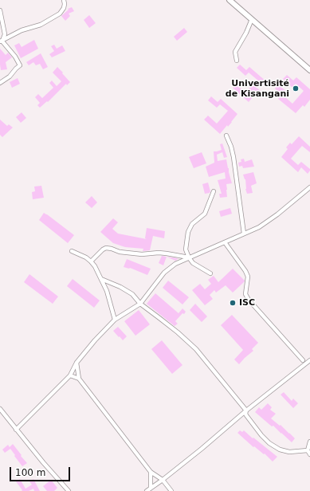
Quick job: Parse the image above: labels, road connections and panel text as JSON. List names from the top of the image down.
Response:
{
  "places": ["Univertisité de Kisangani", "ISC"],
  "scale_bar": "100 m"
}
